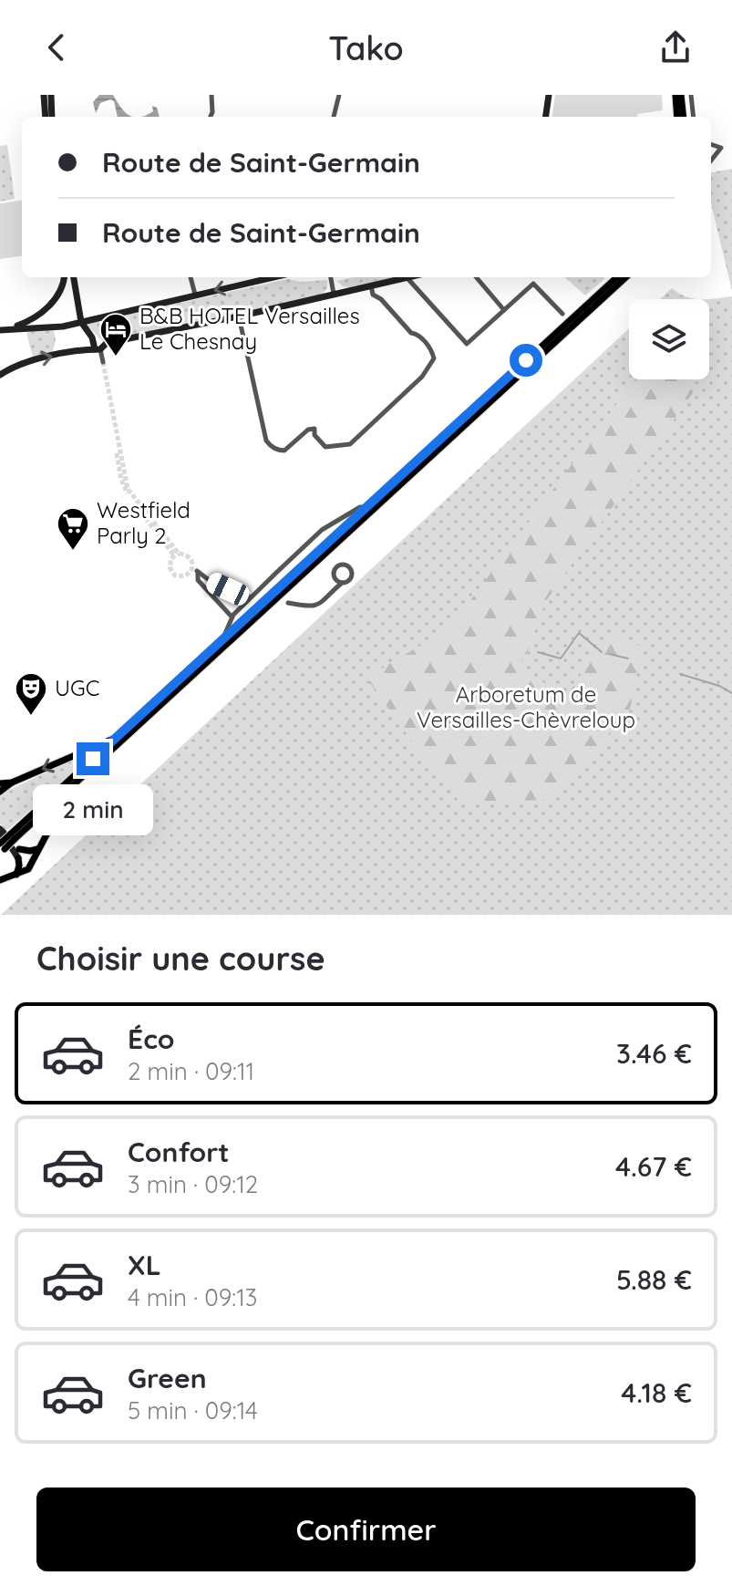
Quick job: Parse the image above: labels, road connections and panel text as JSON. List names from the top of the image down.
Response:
{
  "parks": ["Arboretum de Versailles-Chèvreloup"],
  "places": {
    "hotel": ["B&B HOTEL Versailles Le Chesnay"],
    "supermarket": ["Westfield Parly 2"],
    "theatre": ["UGC"]
  },
  "page": {
    "header": "Tako",
    "banner": ["Route de Saint-Germain", "Route de Saint-Germain"],
    "bubble": "2 min",
    "heading": "Choisir une course",
    "list": [
      {
        "name": "Éco",
        "note": "2 min · 09:11",
        "value": "3.46 €"
      },
      {
        "name": "Confort",
        "note": "3 min · 09:12",
        "value": "4.67 €"
      },
      {
        "name": "XL",
        "note": "4 min · 09:13",
        "value": "5.88 €"
      },
      {
        "name": "Green",
        "note": "5 min · 09:14",
        "value": "4.18 €"
      }
    ],
    "buttons": "Confirmer"
  }
}
